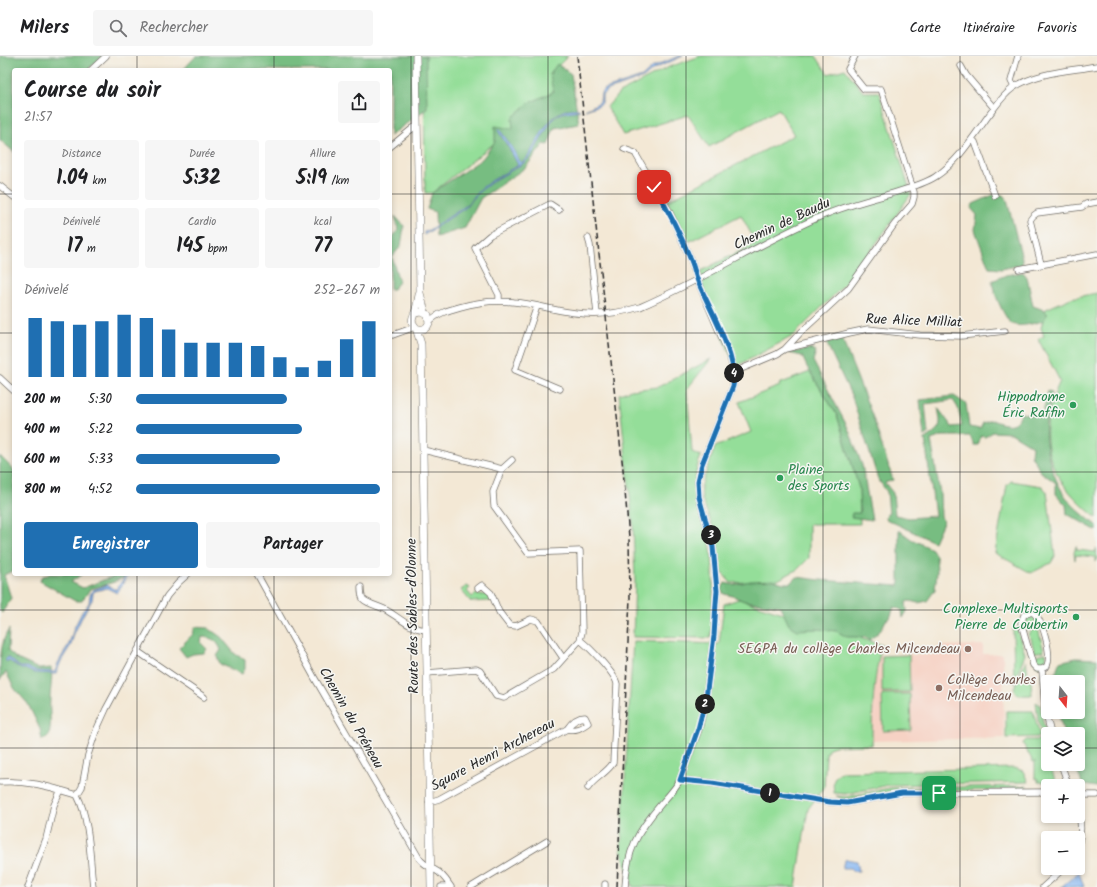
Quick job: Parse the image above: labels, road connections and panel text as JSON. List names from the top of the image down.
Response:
{
  "streets": {
    "main road": ["Route des Sables-d'Olonne"],
    "street": [
      "Chemin de Baudu",
      "Rue Alice Milliat",
      "Chemin du Préneau",
      "Square Henri Archereau"
    ]
  },
  "crossings": [
    ["Chemin de Baudu", "Route des Sables-d'Olonne"],
    ["Route des Sables-d'Olonne", "Chemin du Préneau"],
    ["Route des Sables-d'Olonne", "Square Henri Archereau"]
  ],
  "places": [
    "Hippodrome Éric Raffin",
    "Plaine des Sports",
    "Complexe Multisports Pierre de Coubertin",
    "SEGPA du collège Charles Milcendeau",
    "Collège Charles Milcendeau"
  ],
  "north": "bottom",
  "page": {
    "header": "Milers",
    "search": "Rechercher",
    "nav": ["Carte", "Itinéraire", "Favoris"],
    "heading": ["Course du soir", "21:57"],
    "stats": [
      ["Distance", "1.04 km"],
      ["Durée", "5:32"],
      ["Allure", "5:19 /km"],
      ["Dénivelé", "17 m"],
      ["Cardio", "145 bpm"],
      ["kcal", "77"]
    ],
    "chart": ["Dénivelé", "252–267 m"],
    "pins": [
      "4",
      "3",
      "2",
      "1"
    ],
    "list": [
      {
        "name": "200 m",
        "note": "5:30"
      },
      {
        "name": "400 m",
        "note": "5:22"
      },
      {
        "name": "600 m",
        "note": "5:33"
      },
      {
        "name": "800 m",
        "note": "4:52"
      }
    ],
    "buttons": ["Enregistrer", "Partager"],
    "map_buttons": ["+", "−"]
  }
}
